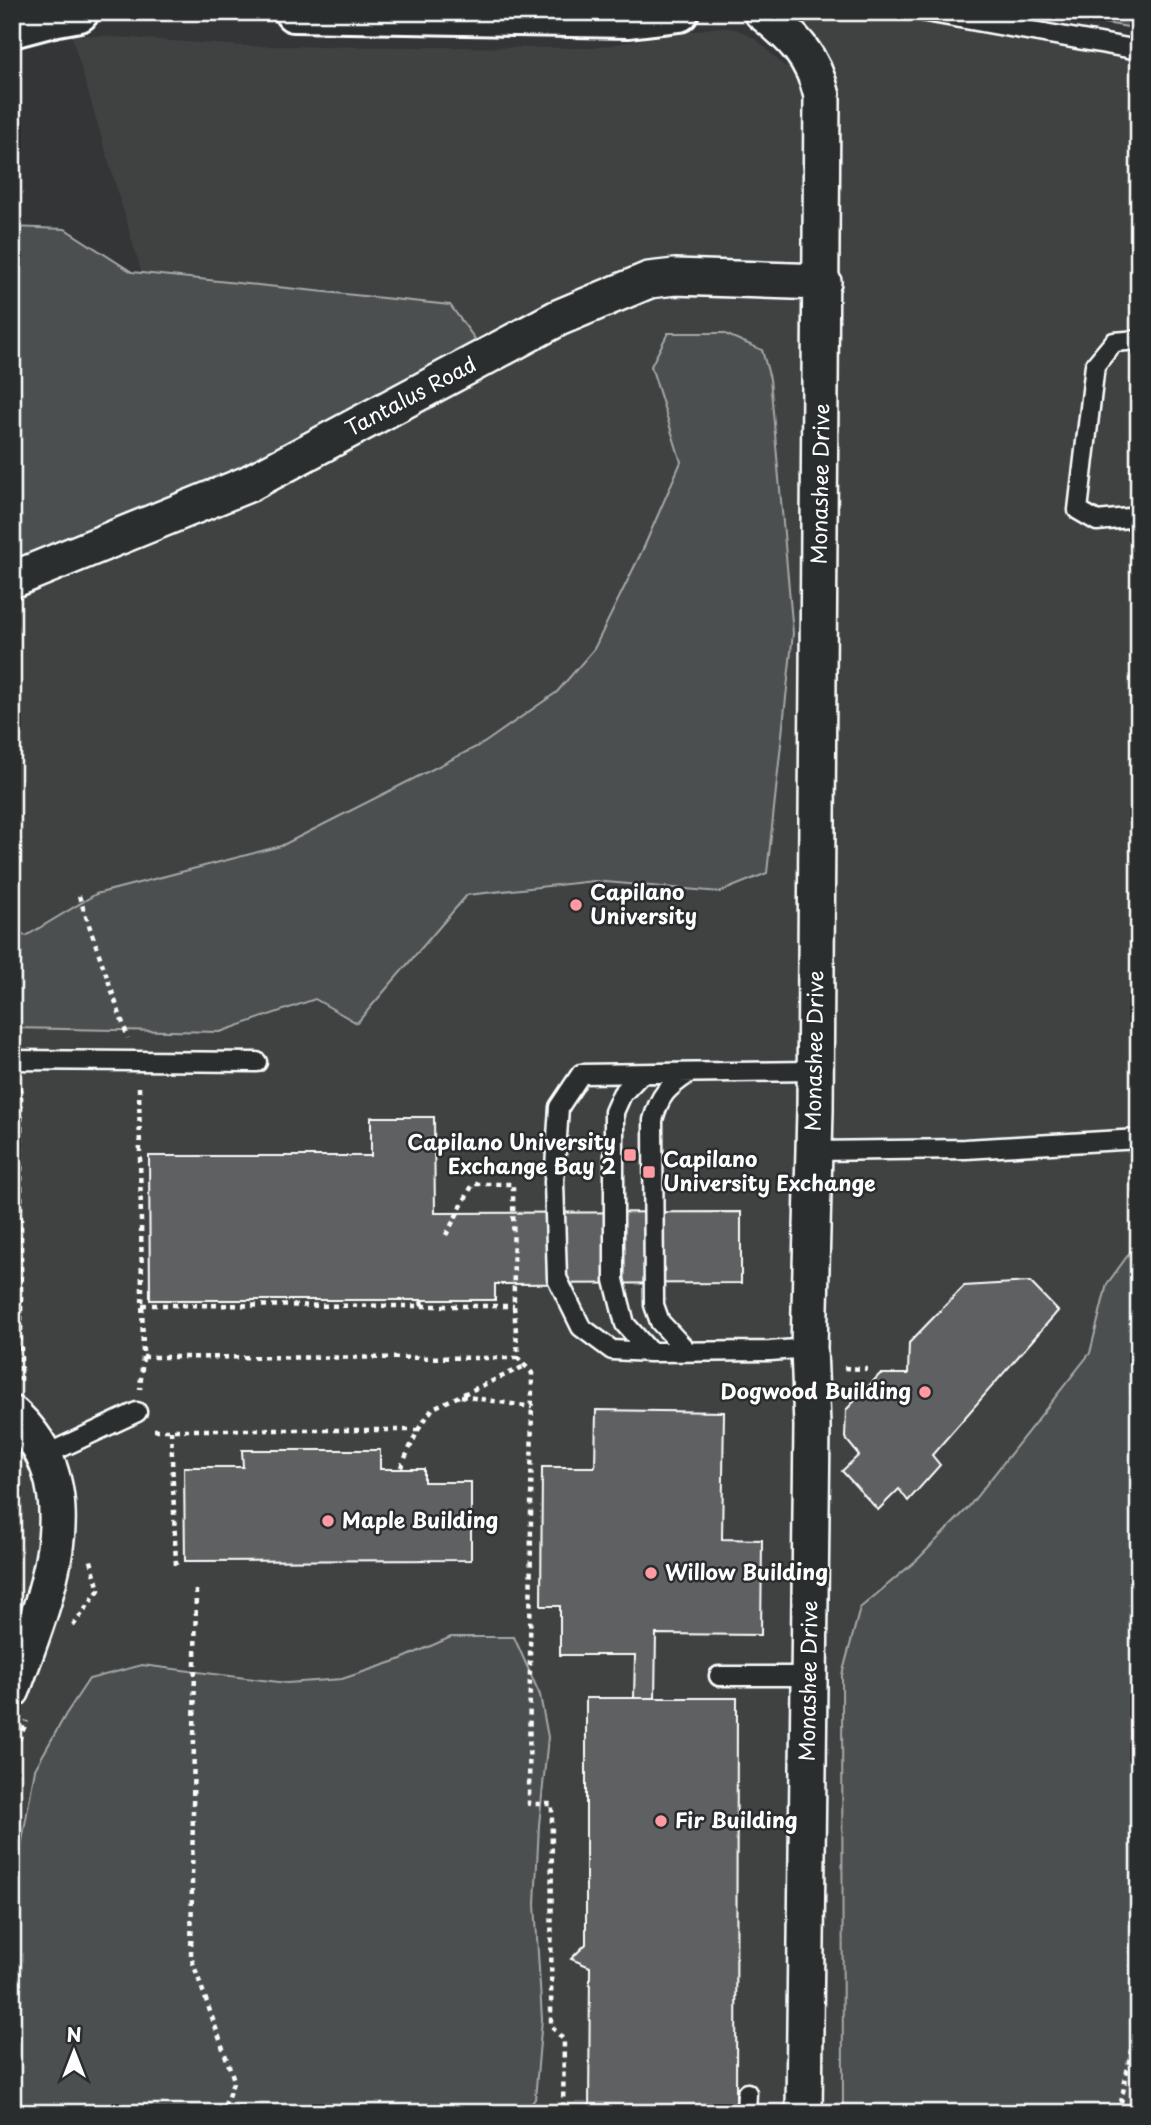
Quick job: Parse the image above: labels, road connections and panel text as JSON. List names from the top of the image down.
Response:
{
  "streets": {
    "street": ["Tantalus Road", "Monashee Drive"]
  },
  "crossings": [
    ["Tantalus Road", "Monashee Drive"]
  ],
  "places": {
    "other": [
      "Capilano University",
      "Dogwood Building",
      "Maple Building",
      "Willow Building",
      "Fir Building"
    ],
    "transit": ["Capilano University Exchange Bay 2", "Capilano University Exchange"]
  },
  "north": "top"
}
